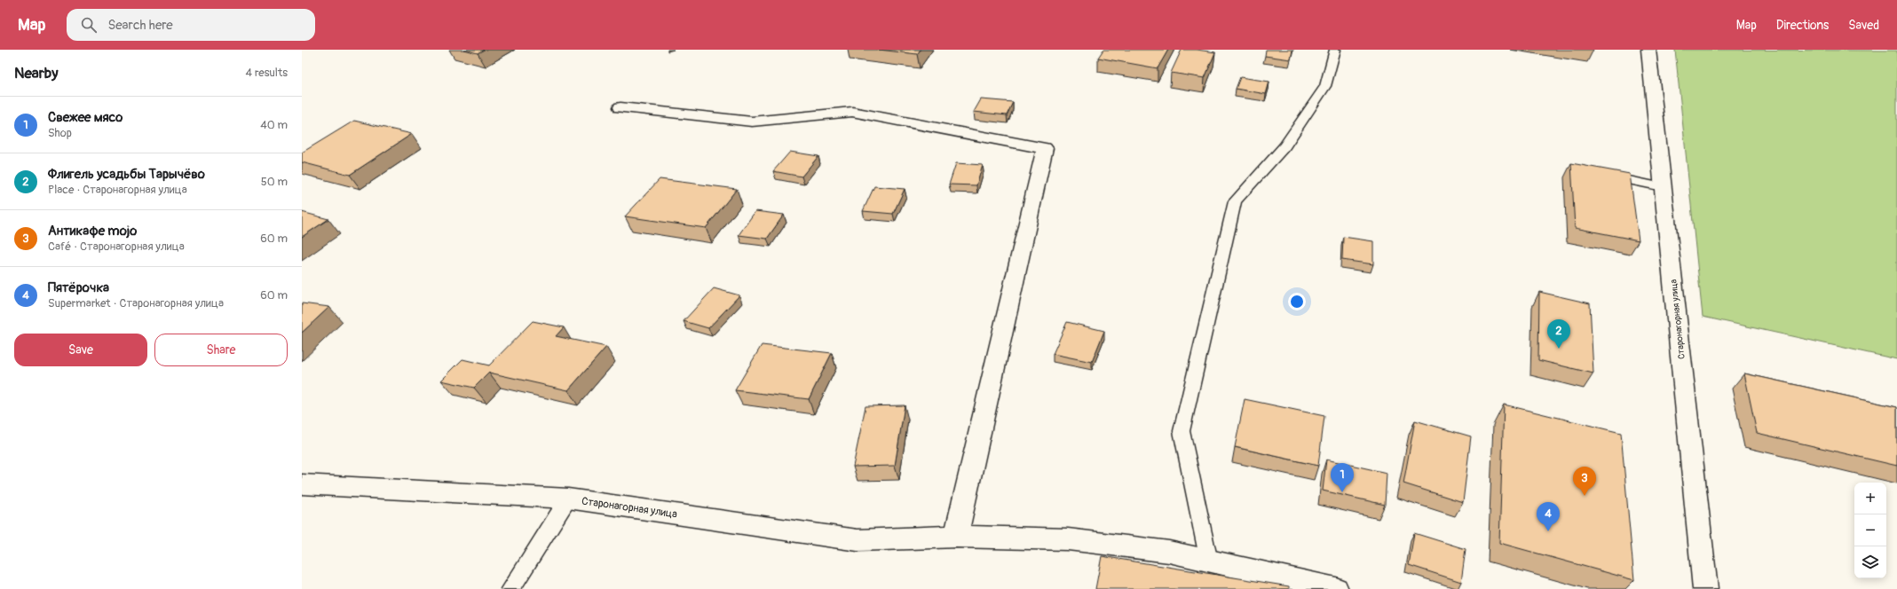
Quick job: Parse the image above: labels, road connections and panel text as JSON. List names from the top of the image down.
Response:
{
  "streets": {
    "street": ["Старонагорная улица"]
  },
  "page": {
    "header": "Map",
    "search": "Search here",
    "nav": ["Map", "Directions", "Saved"],
    "heading": ["Nearby", "4 results"],
    "list": [
      {
        "mark": "1",
        "name": "Свежее мясо",
        "note": "Shop",
        "value": "40 m"
      },
      {
        "mark": "2",
        "name": "Флигель усадьбы Тарычёво",
        "note": "Place · Старонагорная улица",
        "value": "50 m"
      },
      {
        "mark": "3",
        "name": "Антикафе mojo",
        "note": "Café · Старонагорная улица",
        "value": "60 m"
      },
      {
        "mark": "4",
        "name": "Пятёрочка",
        "note": "Supermarket · Старонагорная улица",
        "value": "60 m"
      }
    ],
    "pins": [
      "2",
      "1",
      "3",
      "4"
    ],
    "buttons": ["Save", "Share"],
    "map_buttons": ["+", "−"]
  }
}
